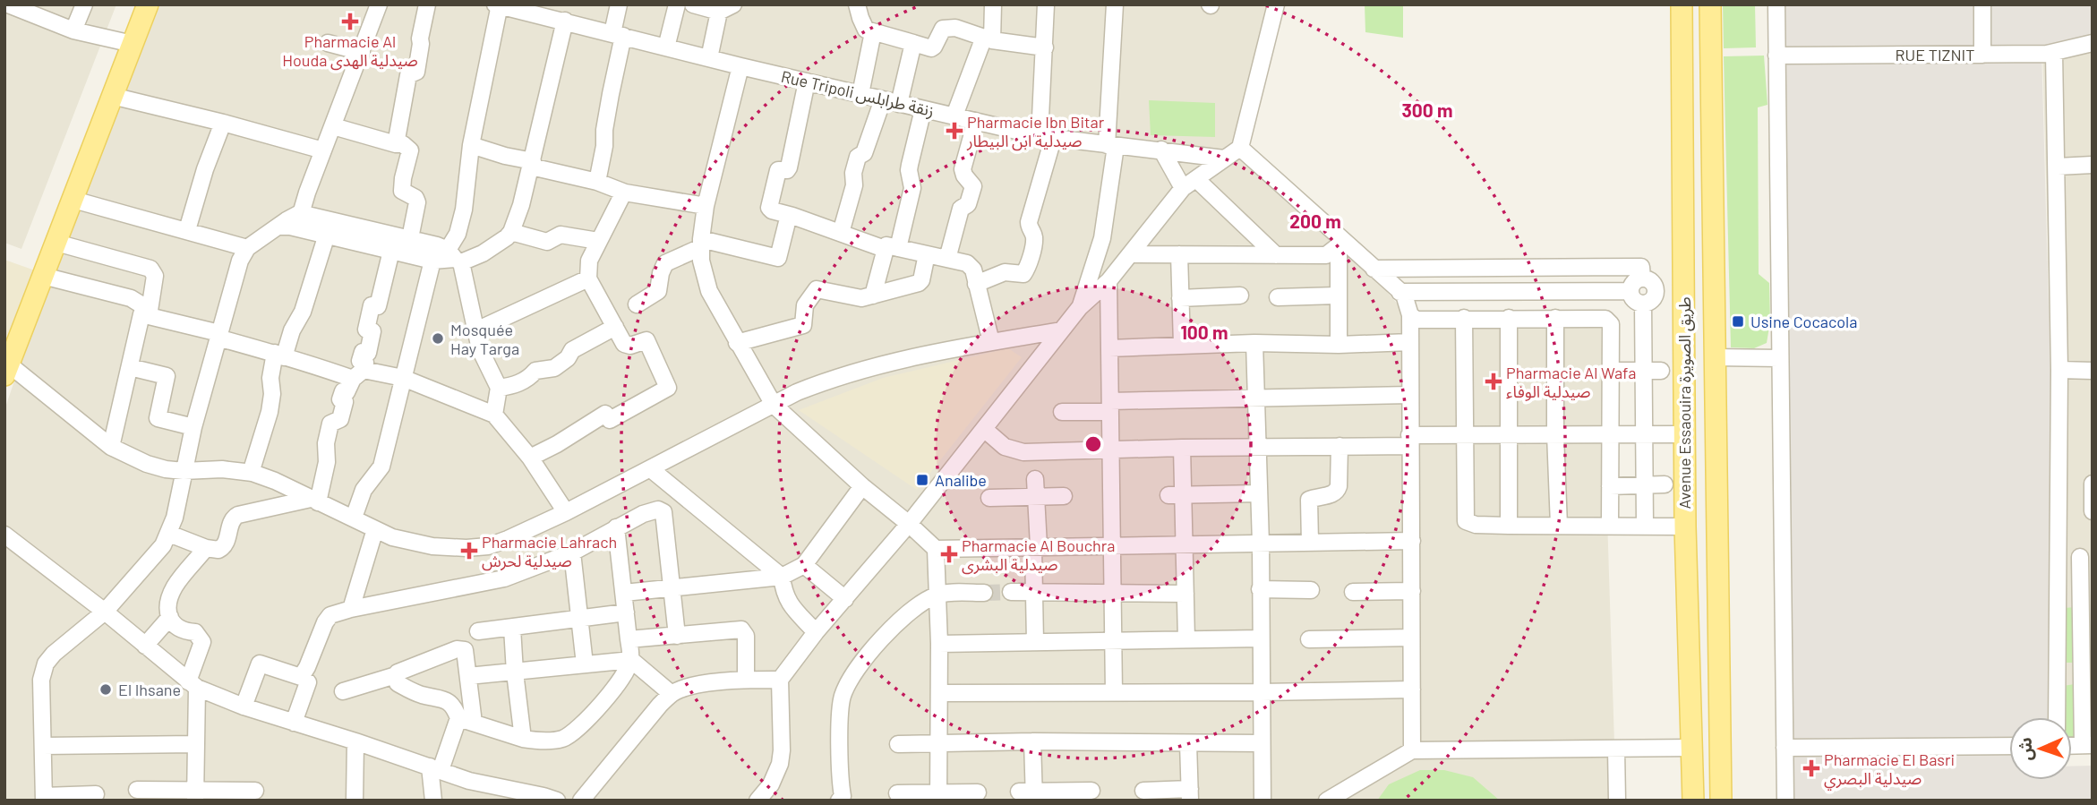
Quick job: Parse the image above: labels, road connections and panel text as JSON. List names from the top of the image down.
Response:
{
  "streets": {
    "main road": ["Avenue Essaouira طريق الصويرة"],
    "street": ["RUE TIZNIT", "Rue Tripoli زنقة طرابلس"]
  },
  "places": {
    "health": [
      "Pharmacie Al Houda صيدلية الهدى",
      "Pharmacie Ibn Bitar صيدلية ابن البيطار",
      "Pharmacie Al Wafa صيدلية الوفاء",
      "Pharmacie Lahrach صيدلية لحرش",
      "Pharmacie Al Bouchra صيدلية البشرى",
      "Pharmacie El Basri صيدلية البصري"
    ],
    "transit": ["Usine Cocacola", "Analibe"],
    "other": ["Mosquée Hay Targa", "El Ihsane"]
  },
  "north": "left",
  "rings": ["300 m", "200 m", "100 m"]
}
